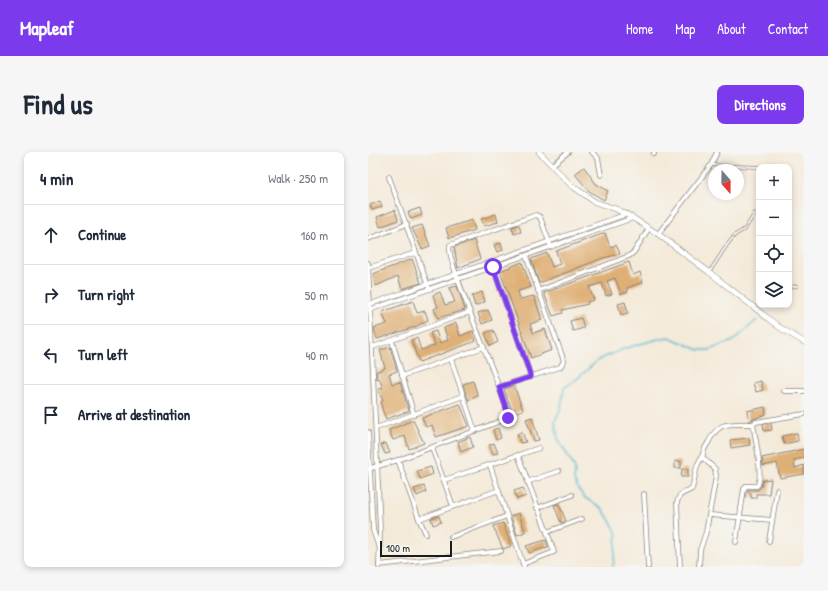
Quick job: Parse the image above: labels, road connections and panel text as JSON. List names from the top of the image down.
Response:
{
  "scale_bar": "100 m",
  "north": "bottom",
  "page": {
    "header": "Mapleaf",
    "nav": [
      "Home",
      "Map",
      "About",
      "Contact"
    ],
    "title": "Find us",
    "buttons": "Directions",
    "heading": ["4 min", "Walk · 250 m"],
    "map_buttons": ["+", "−"],
    "list": [
      ["Continue", "160 m"],
      ["Turn right", "50 m"],
      ["Turn left", "40 m"],
      "Arrive at destination"
    ],
    "scale": "100 m"
  }
}
